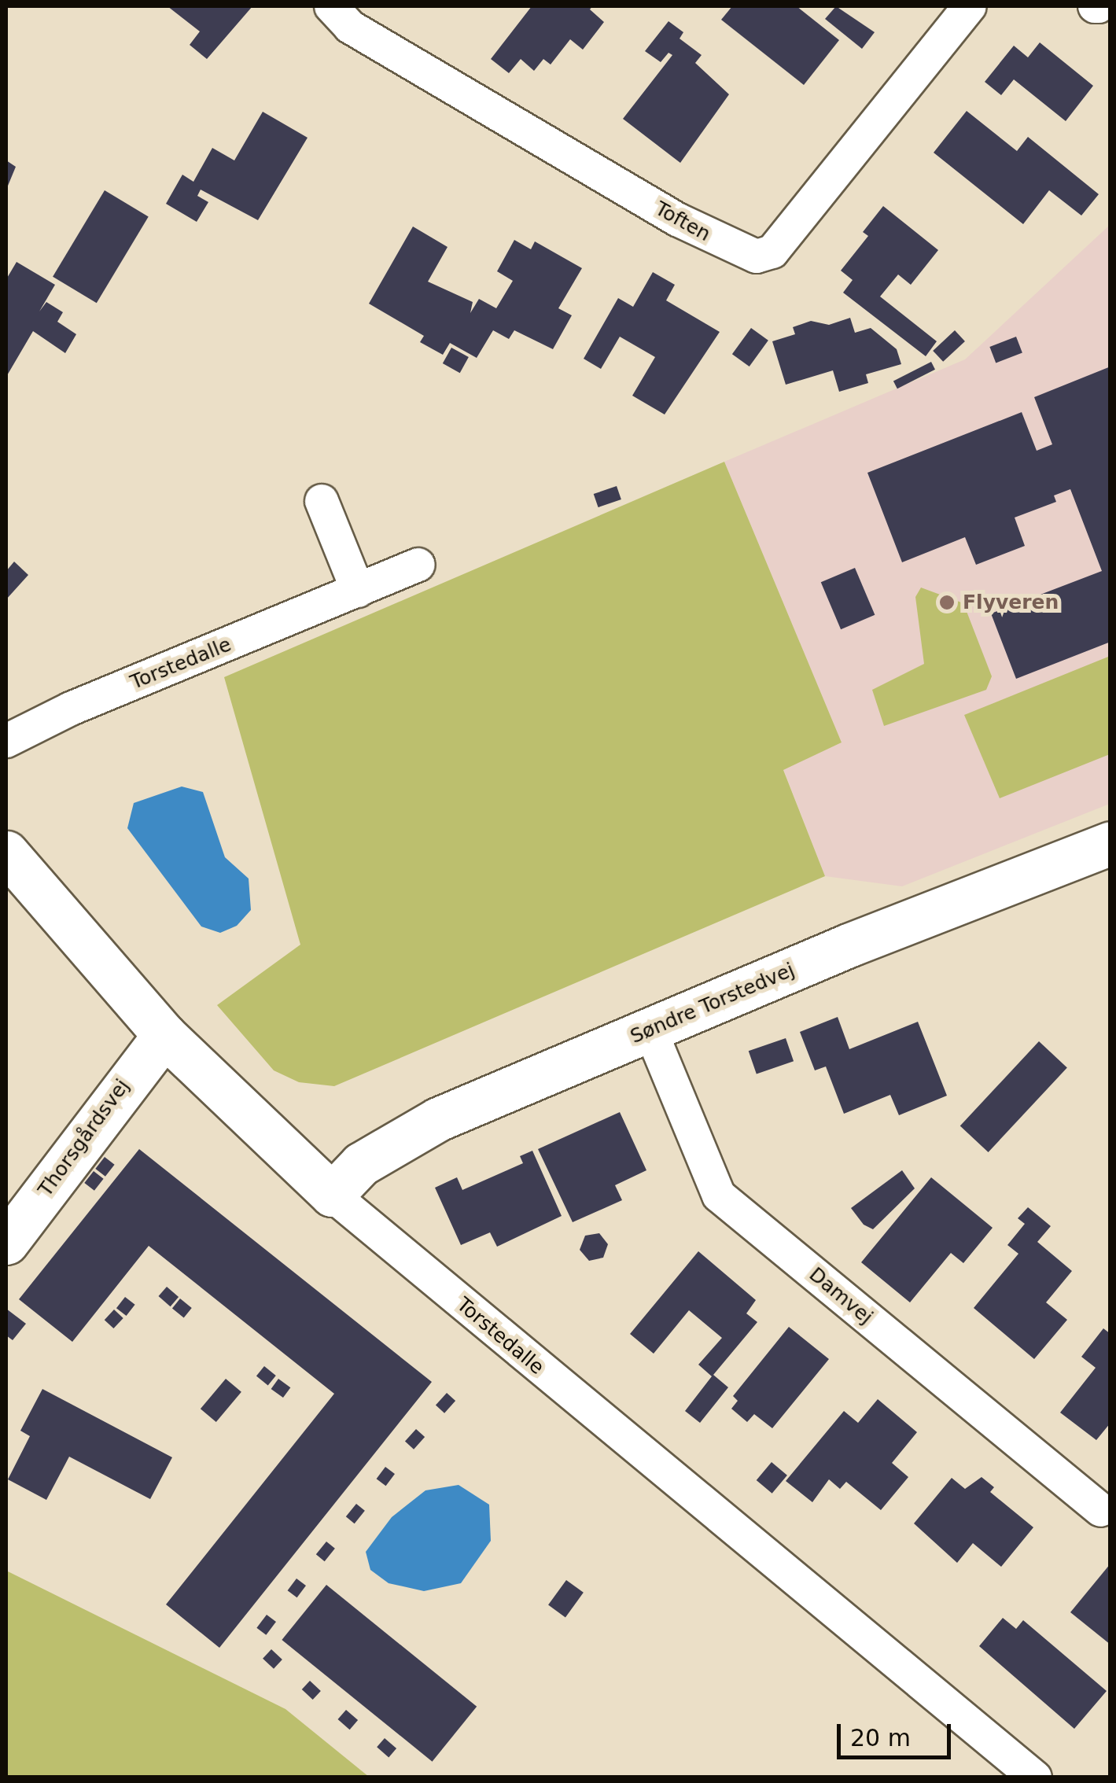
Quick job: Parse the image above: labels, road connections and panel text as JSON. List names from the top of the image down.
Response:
{
  "streets": {
    "street": [
      "Toften",
      "Torstedalle",
      "Søndre Torstedvej",
      "Thorsgårdsvej",
      "Damvej"
    ]
  },
  "crossings": [
    ["Torstedalle", "Søndre Torstedvej"],
    ["Torstedalle", "Thorsgårdsvej"],
    ["Søndre Torstedvej", "Damvej"]
  ],
  "places": ["Flyveren"],
  "scale_bar": "20 m"
}
